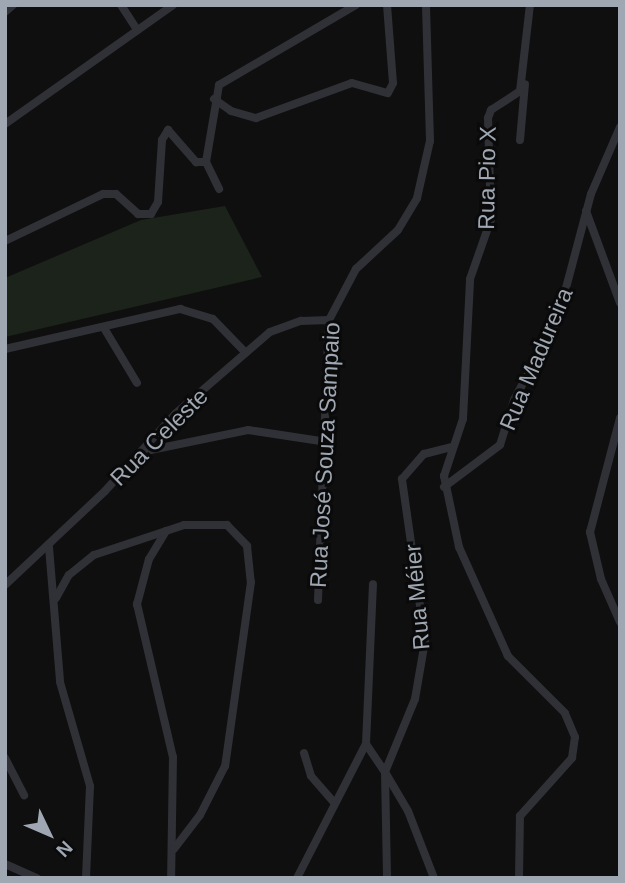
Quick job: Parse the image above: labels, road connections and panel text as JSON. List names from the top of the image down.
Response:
{
  "streets": {
    "street": [
      "Rua Pio X",
      "Rua Madureira",
      "Rua Celeste",
      "Rua José Souza Sampaio",
      "Rua Méier"
    ]
  },
  "crossings": [
    ["Rua Pio X", "Rua Méier"],
    ["Rua Celeste", "Rua José Souza Sampaio"]
  ],
  "north": "bottom right"
}
